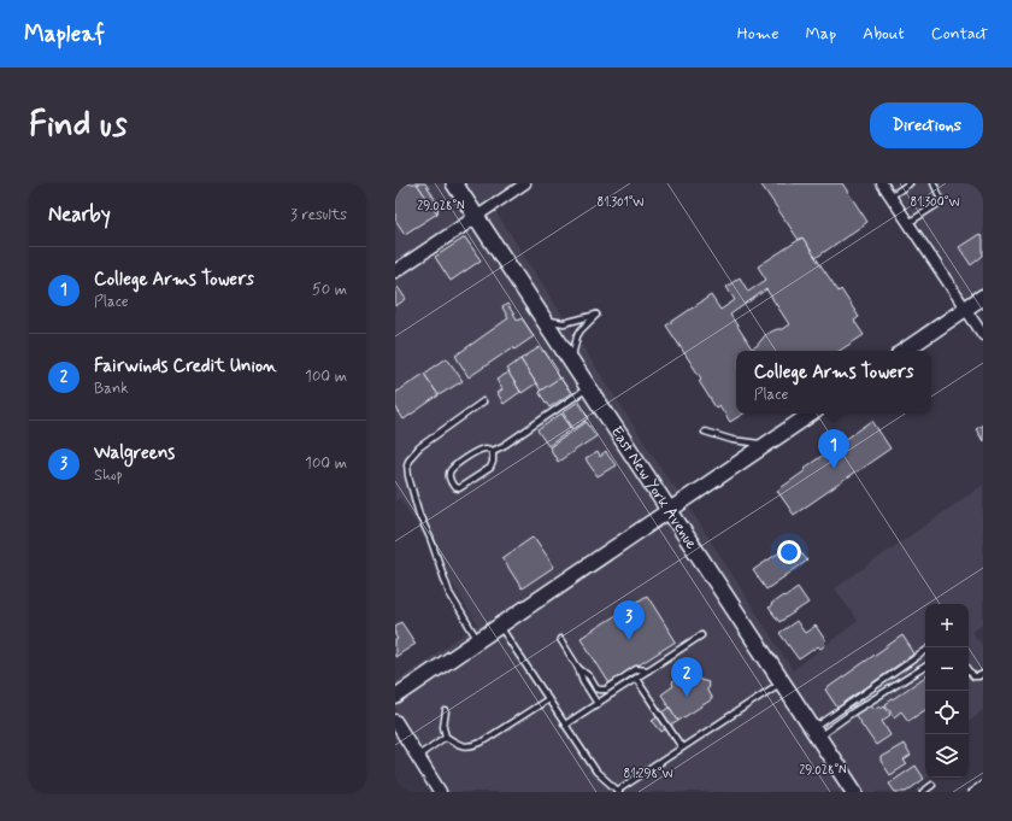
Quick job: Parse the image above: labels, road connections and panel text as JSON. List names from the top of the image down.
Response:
{
  "streets": {
    "main road": ["East New York Avenue"]
  },
  "page": {
    "header": "Mapleaf",
    "nav": [
      "Home",
      "Map",
      "About",
      "Contact"
    ],
    "buttons": "Directions",
    "title": "Find us",
    "heading": ["Nearby", "3 results"],
    "list": [
      {
        "mark": "1",
        "name": "College Arms Towers",
        "note": "Place",
        "value": "50 m"
      },
      {
        "mark": "2",
        "name": "Fairwinds Credit Union",
        "note": "Bank",
        "value": "100 m"
      },
      {
        "mark": "3",
        "name": "Walgreens",
        "note": "Shop",
        "value": "100 m"
      }
    ],
    "popup": ["College Arms Towers", "Place"],
    "pins": ["1", "3", "2"],
    "map_buttons": ["+", "−"]
  },
  "coordinates": [
    "81.301°W",
    "81.300°W",
    "29.028°N",
    "81.298°W"
  ]
}
